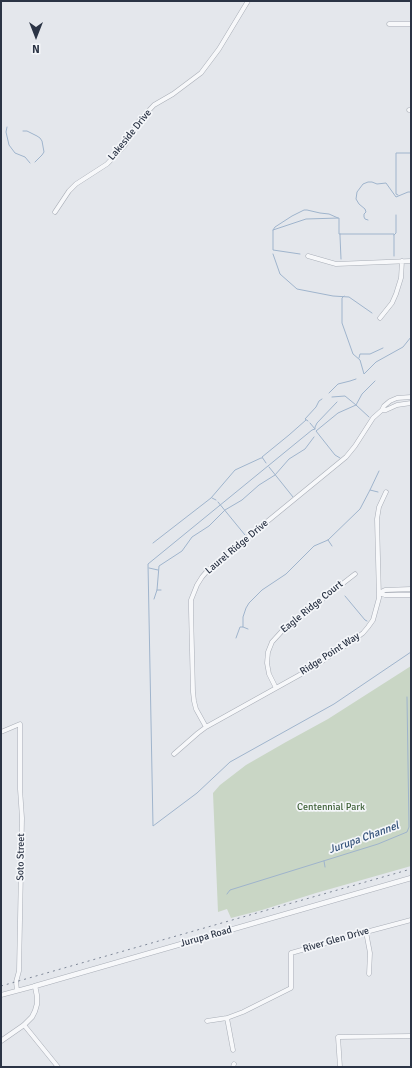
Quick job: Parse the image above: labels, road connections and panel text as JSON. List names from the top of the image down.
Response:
{
  "streets": {
    "street": [
      "Lakeside Drive",
      "Laurel Ridge Drive",
      "Eagle Ridge Court",
      "Ridge Point Way",
      "Soto Street",
      "Jurupa Road",
      "River Glen Drive"
    ]
  },
  "crossings": [
    ["Laurel Ridge Drive", "Ridge Point Way"],
    ["Eagle Ridge Court", "Ridge Point Way"],
    ["Soto Street", "Jurupa Road"]
  ],
  "water": ["Jurupa Channel"],
  "parks": ["Centennial Park"],
  "north": "bottom"
}
